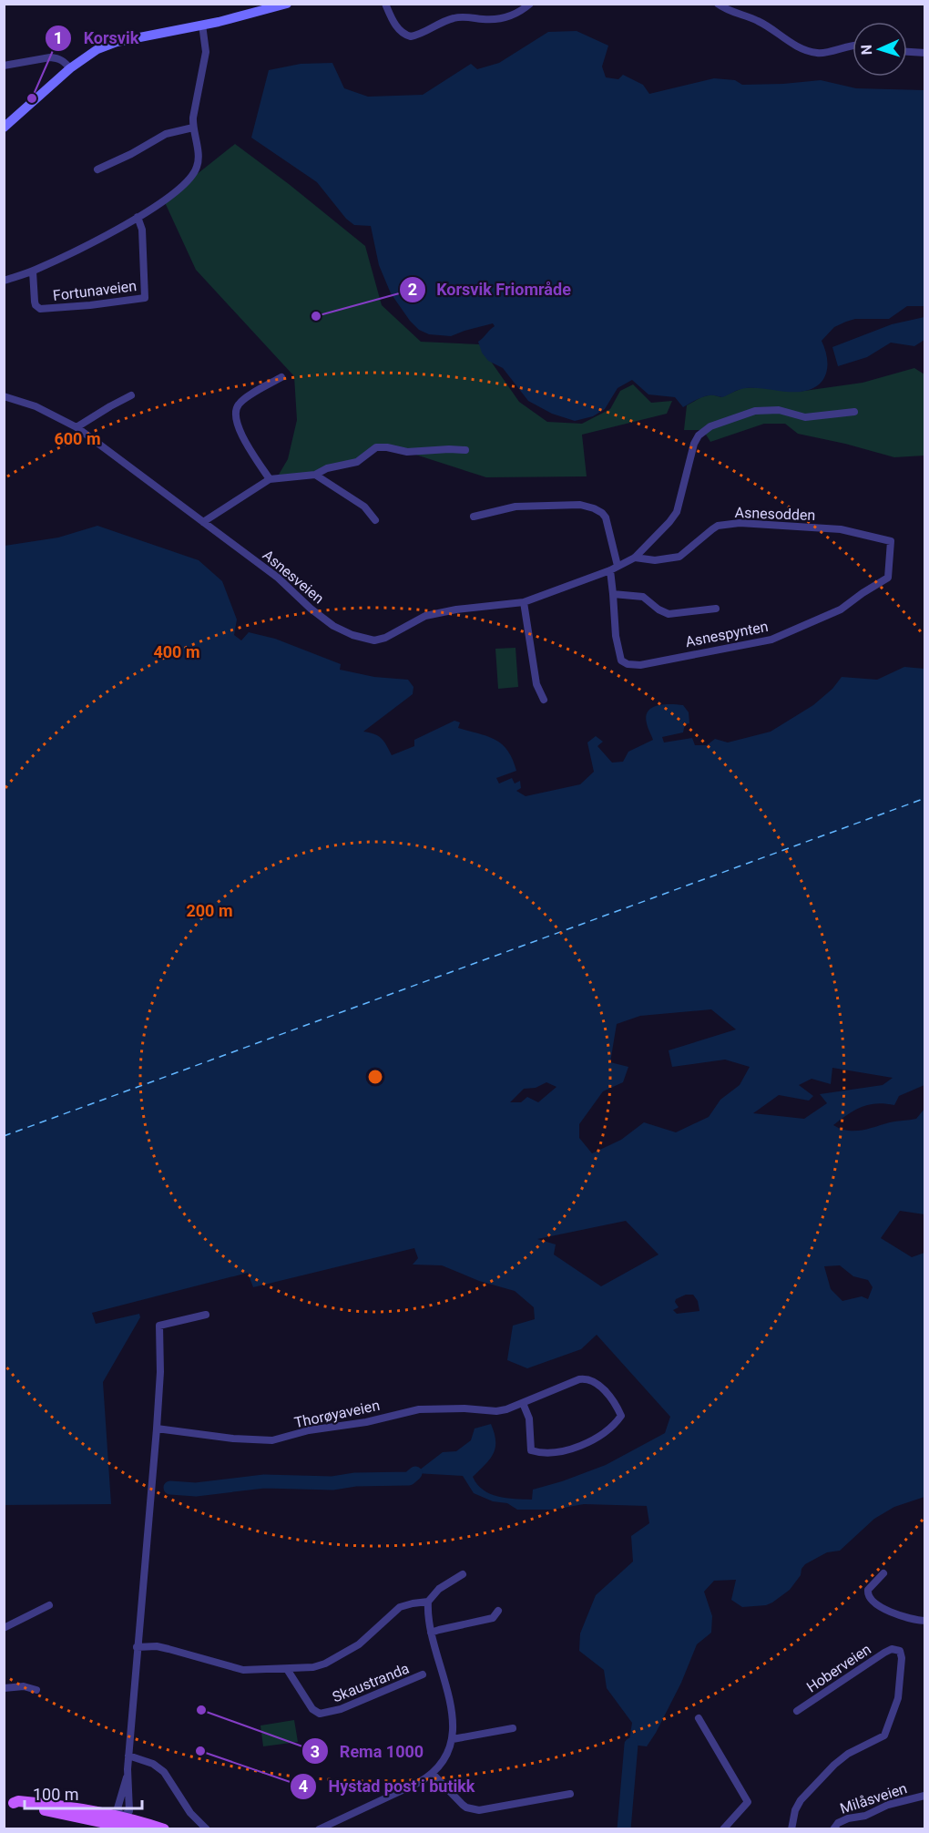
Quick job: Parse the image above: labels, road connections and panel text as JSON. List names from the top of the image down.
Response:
{
  "streets": {
    "street": [
      "Fortunaveien",
      "Asnesodden",
      "Asnesveien",
      "Asnespynten",
      "Thorøyaveien",
      "Hoberveien",
      "Skaustranda",
      "Milåsveien"
    ]
  },
  "crossings": [
    ["Asnesodden", "Asnesveien"],
    ["Asnesodden", "Asnespynten"],
    ["Asnesveien", "Asnespynten"]
  ],
  "places": [
    "Korsvik",
    "Korsvik Friområde",
    "Rema 1000",
    "Hystad post i butikk"
  ],
  "scale_bar": "100 m",
  "north": "left",
  "rings": ["600 m", "400 m", "200 m"]
}
